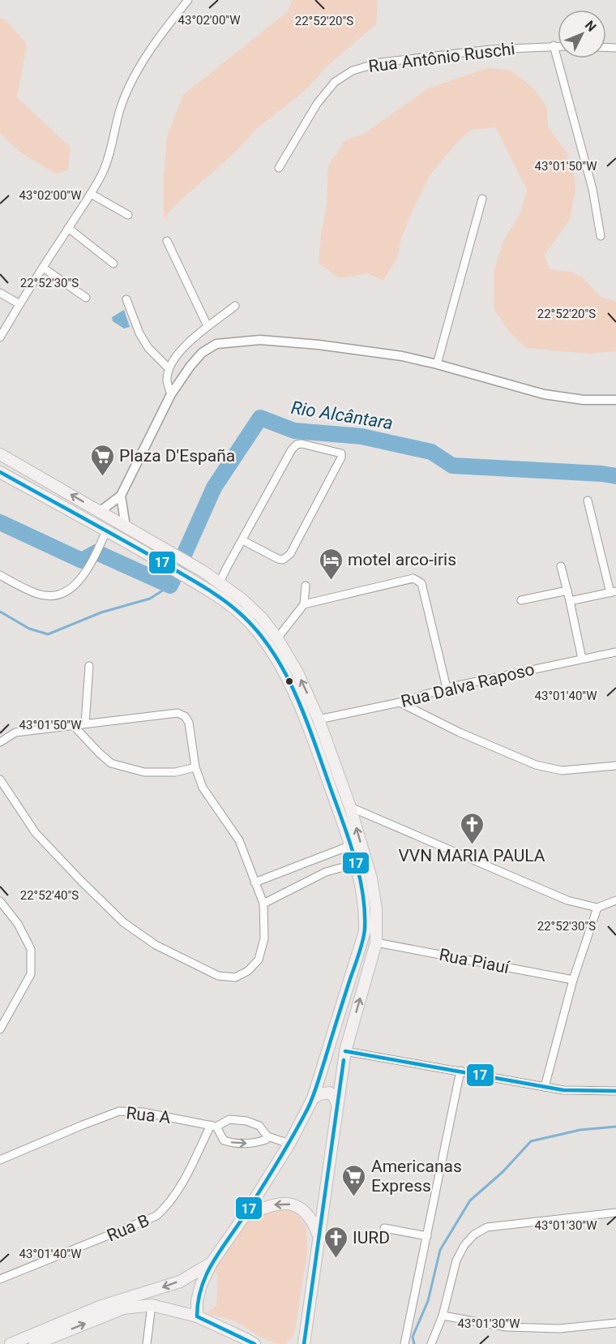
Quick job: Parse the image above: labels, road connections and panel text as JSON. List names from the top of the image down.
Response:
{
  "streets": {
    "street": [
      "Rua Antônio Ruschi",
      "Rua Dalva Raposo",
      "Rua Piauí",
      "Rua A",
      "Rua B"
    ]
  },
  "crossings": [
    ["Rua A", "Rua B"]
  ],
  "water": ["Rio Alcântara"],
  "places": {
    "supermarket": ["Plaza D'España", "Americanas Express"],
    "hotel": ["motel arco-iris"],
    "church": ["VVN MARIA PAULA", "IURD"]
  },
  "lines": ["transit line 17"],
  "north": "top right",
  "coordinates": [
    "43°02'00\"W",
    "22°52'20\"S",
    "43°01'50\"W",
    "22°52'30\"S",
    "43°01'40\"W",
    "22°52'40\"S",
    "43°01'30\"W"
  ]
}
